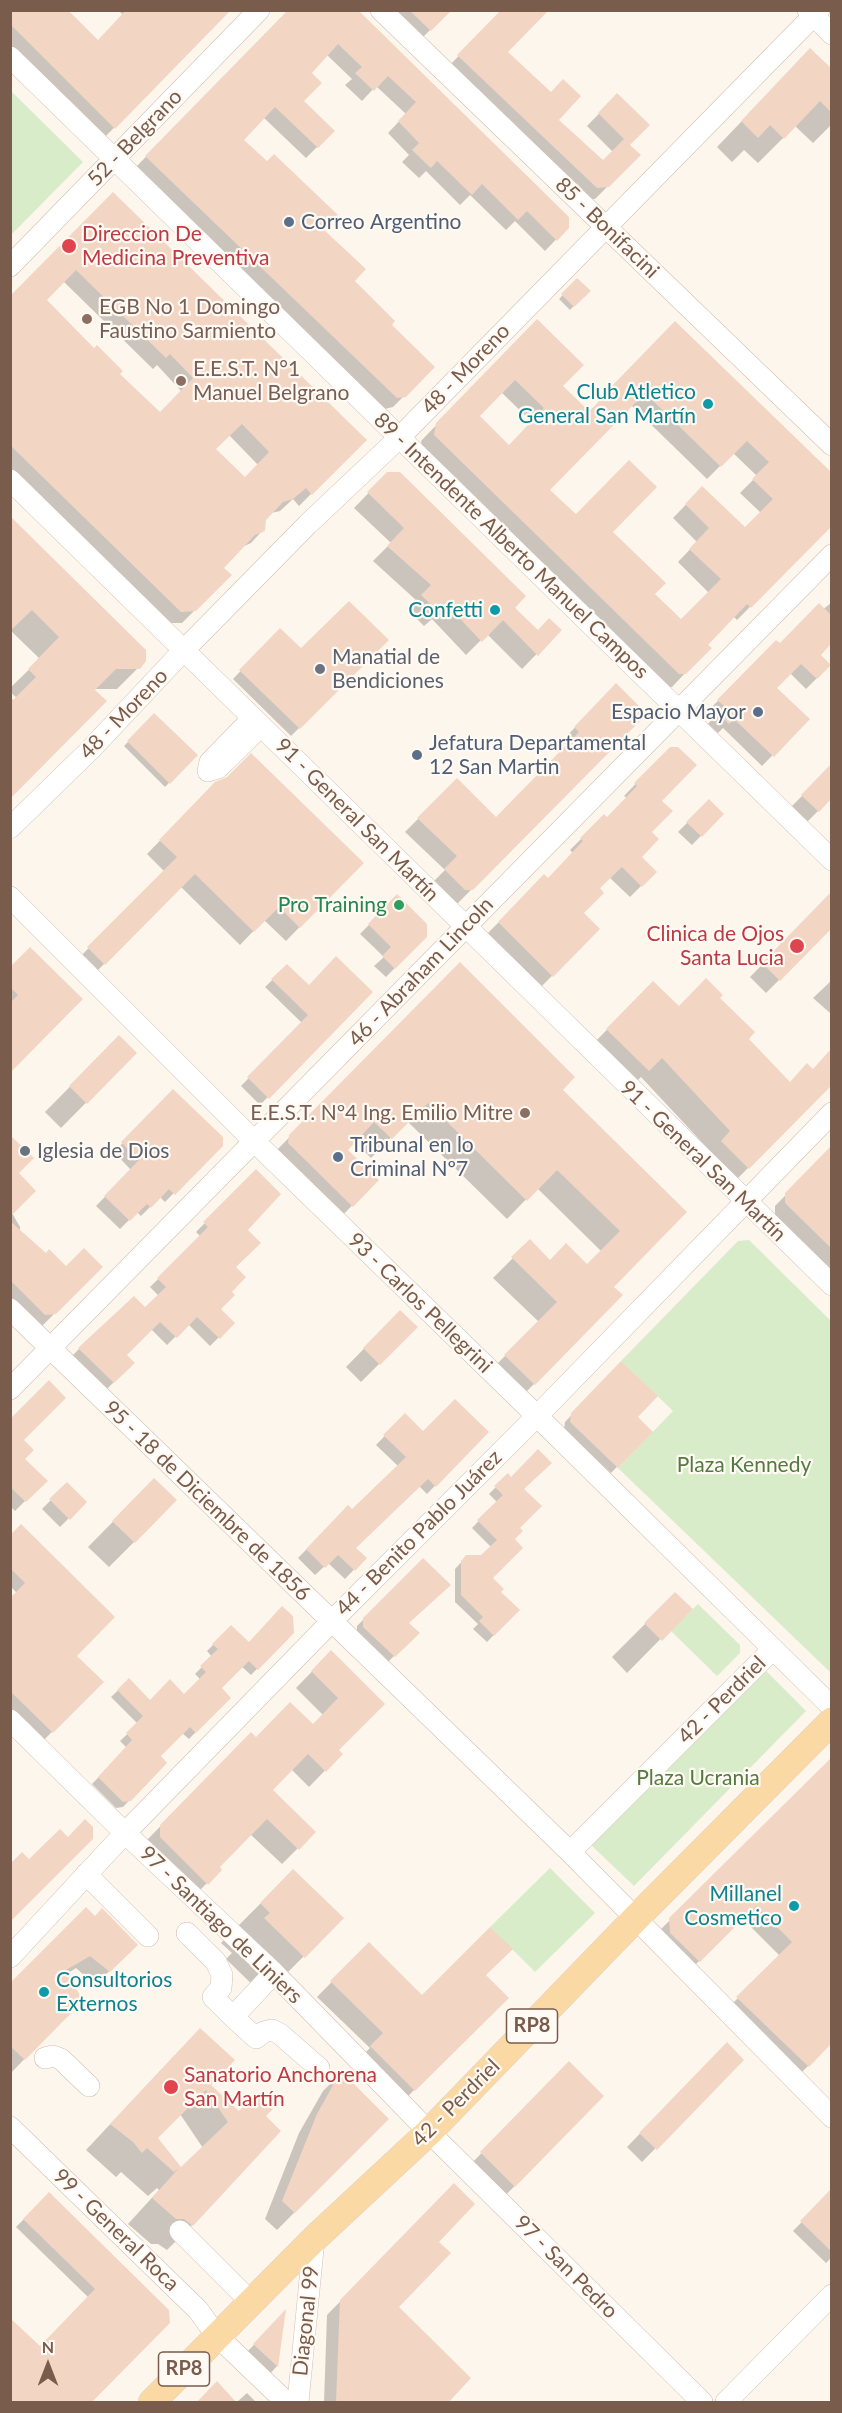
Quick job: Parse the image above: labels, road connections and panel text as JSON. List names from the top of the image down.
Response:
{
  "streets": {
    "main road": ["42 - Perdriel", "RP8"],
    "street": [
      "52 - Belgrano",
      "85 - Bonifacini",
      "48 - Moreno",
      "89 - Intendente Alberto Manuel Campos",
      "91 - General San Martín",
      "46 - Abraham Lincoln",
      "93 - Carlos Pellegrini",
      "95 - 18 de Diciembre de 1856",
      "44 - Benito Pablo Juárez",
      "97 - Santiago de Liniers",
      "99 - General Roca",
      "97 - San Pedro",
      "Diagonal 99"
    ]
  },
  "crossings": [
    ["52 - Belgrano", "89 - Intendente Alberto Manuel Campos"],
    ["85 - Bonifacini", "48 - Moreno"],
    ["48 - Moreno", "89 - Intendente Alberto Manuel Campos"],
    ["48 - Moreno", "91 - General San Martín"],
    ["89 - Intendente Alberto Manuel Campos", "46 - Abraham Lincoln"],
    ["91 - General San Martín", "46 - Abraham Lincoln"],
    ["91 - General San Martín", "44 - Benito Pablo Juárez"],
    ["46 - Abraham Lincoln", "93 - Carlos Pellegrini"],
    ["46 - Abraham Lincoln", "95 - 18 de Diciembre de 1856"],
    ["93 - Carlos Pellegrini", "44 - Benito Pablo Juárez"],
    ["93 - Carlos Pellegrini", "42 - Perdriel"],
    ["95 - 18 de Diciembre de 1856", "44 - Benito Pablo Juárez"],
    ["95 - 18 de Diciembre de 1856", "42 - Perdriel"],
    ["44 - Benito Pablo Juárez", "97 - Santiago de Liniers"],
    ["42 - Perdriel", "97 - Santiago de Liniers"],
    ["42 - Perdriel", "99 - General Roca"],
    ["42 - Perdriel", "97 - San Pedro"],
    ["42 - Perdriel", "Diagonal 99"],
    ["97 - Santiago de Liniers", "97 - San Pedro"]
  ],
  "parks": ["Plaza Kennedy", "Plaza Ucrania"],
  "places": [
    "Correo Argentino",
    "Direccion De Medicina Preventiva",
    "EGB No 1 Domingo Faustino Sarmiento",
    "E.E.S.T. N°1 Manuel Belgrano",
    "Club Atletico General San Martín",
    "Confetti",
    "Manatial de Bendiciones",
    "Espacio Mayor",
    "Jefatura Departamental 12 San Martin",
    "Pro Training",
    "Clinica de Ojos Santa Lucia",
    "E.E.S.T. Nº4 Ing. Emilio Mitre",
    "Iglesia de Dios",
    "Tribunal en lo Criminal Nº7",
    "Millanel Cosmetico",
    "Consultorios Externos",
    "Sanatorio Anchorena San Martín"
  ],
  "north": "top"
}
